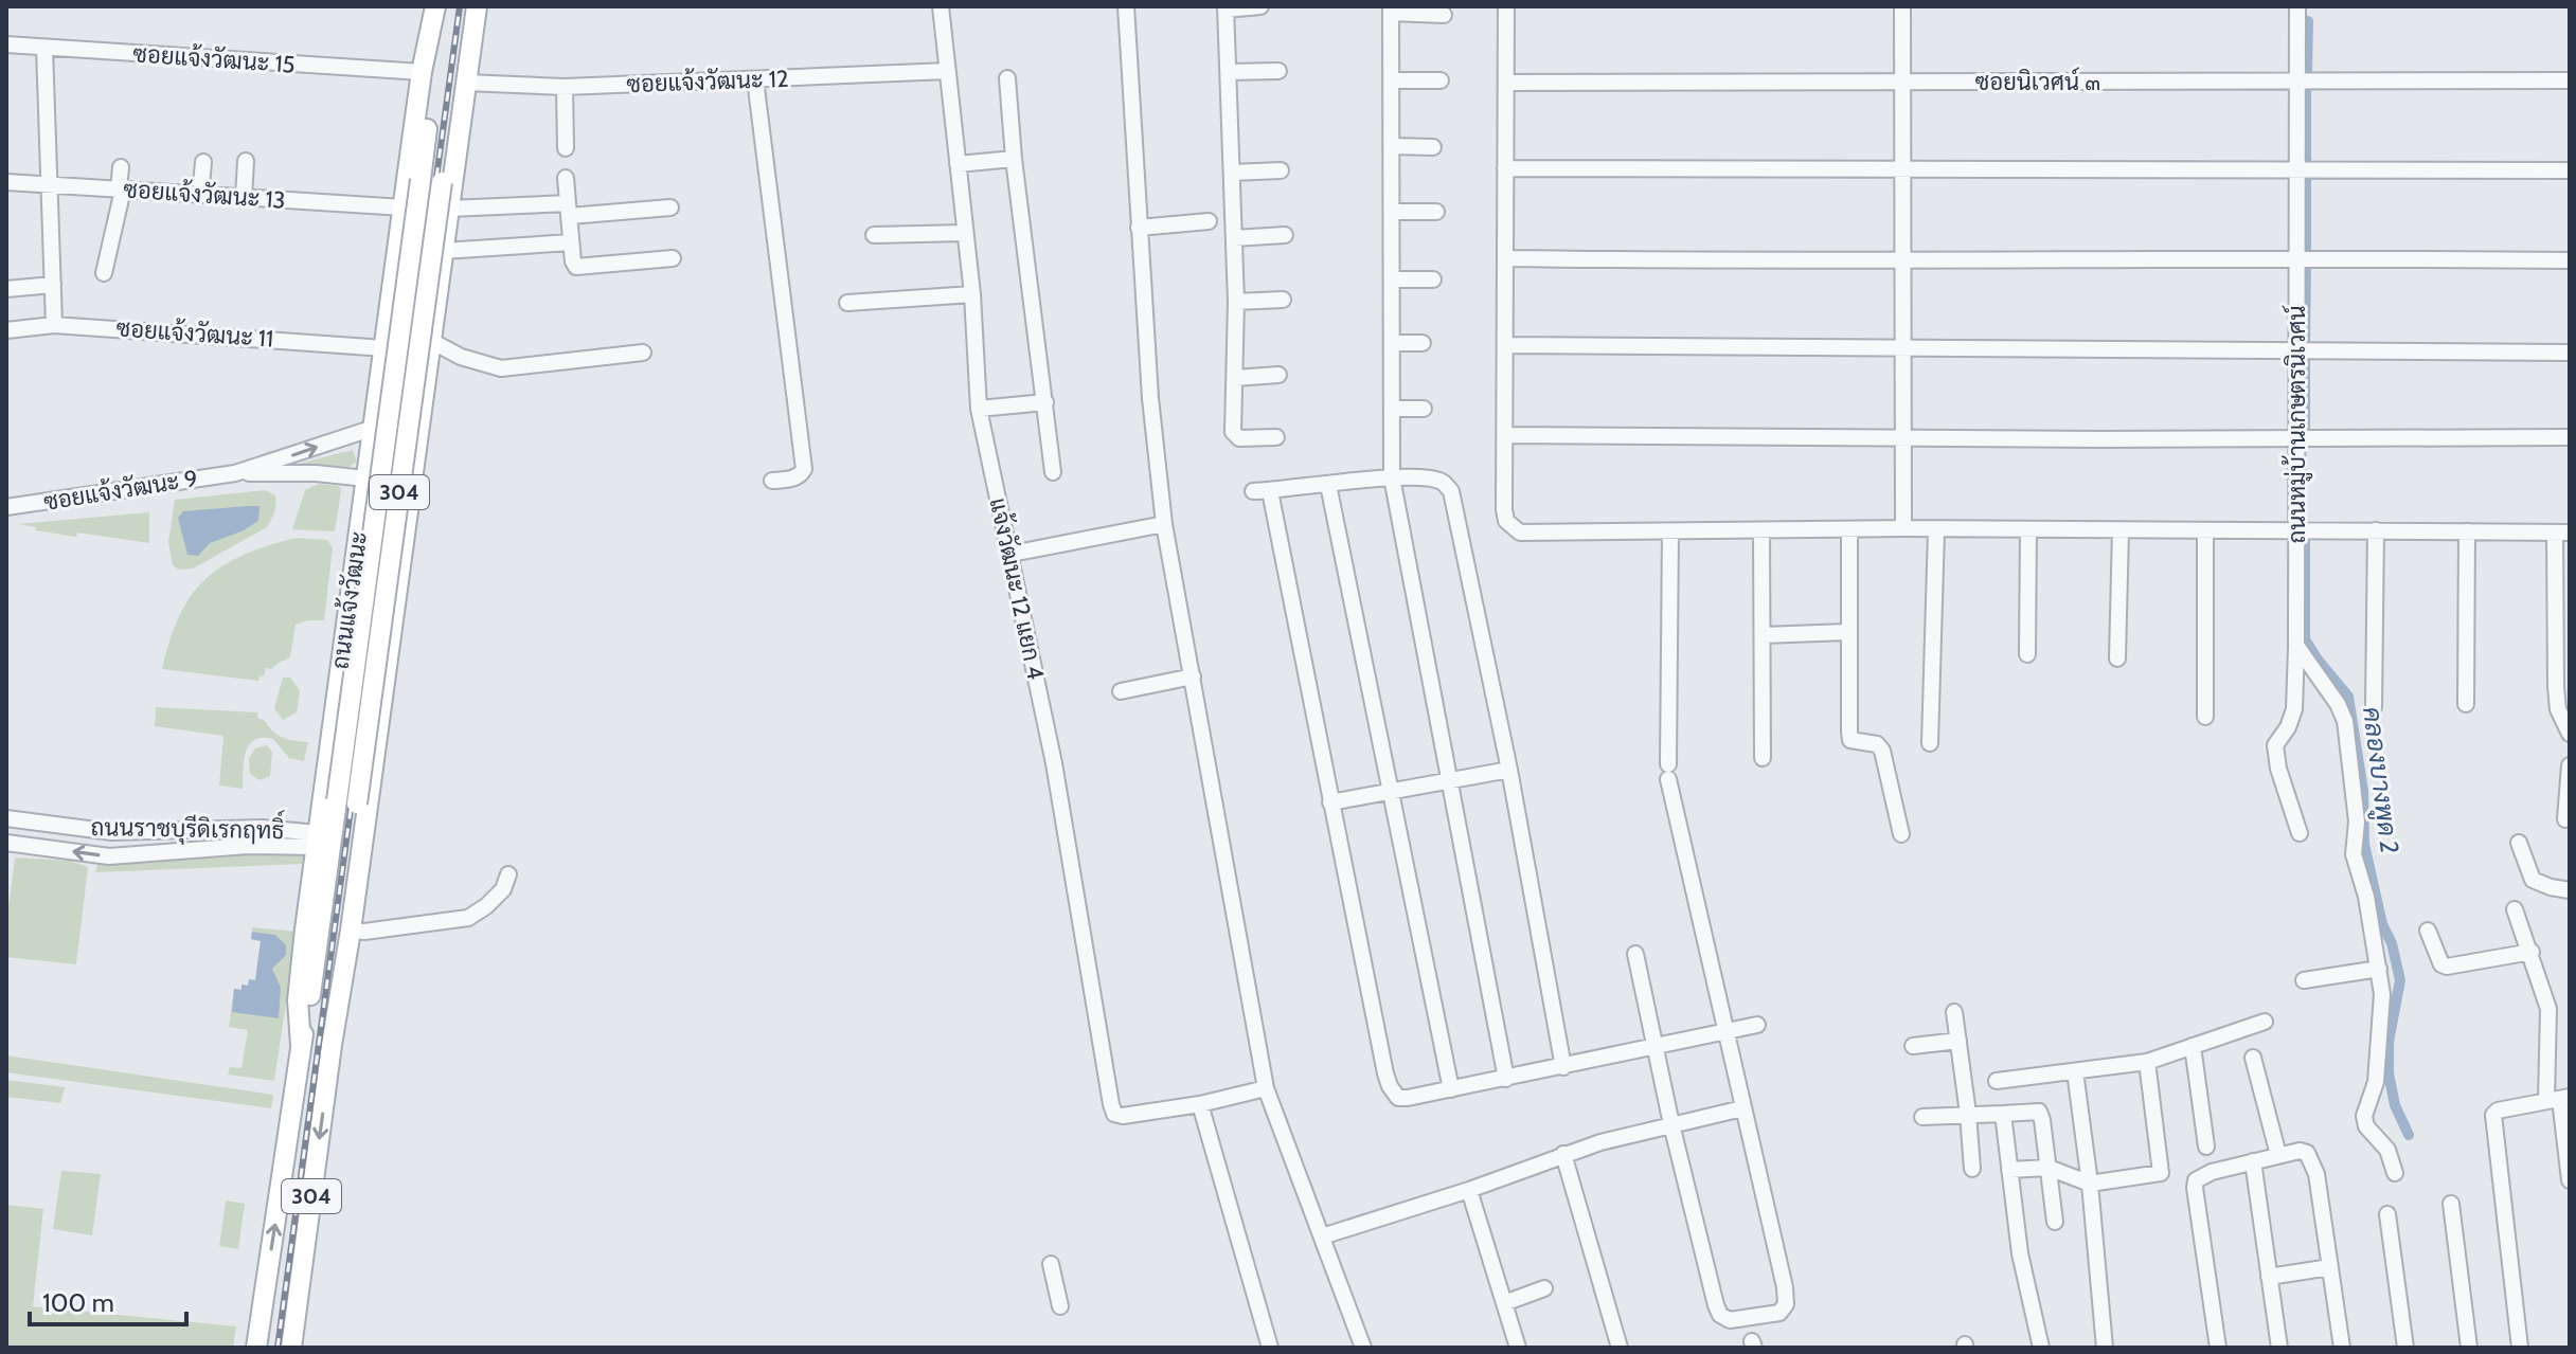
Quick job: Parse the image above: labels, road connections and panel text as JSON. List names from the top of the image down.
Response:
{
  "streets": {
    "main road": ["304", "ถนนแจ้งวัฒนะ"],
    "street": [
      "ซอยแจ้งวัฒนะ 15",
      "ซอยแจ้งวัฒนะ 12",
      "ซอยนิเวศน์ ๓",
      "ซอยแจ้งวัฒนะ 13",
      "ซอยแจ้งวัฒนะ 11",
      "ถนนหมู่บ้านเกษตรนิเวศน์",
      "ซอยแจ้งวัฒนะ 9",
      "แจ้งวัฒนะ 12 แยก 4",
      "ถนนราชบุรีดิเรกฤทธิ์"
    ]
  },
  "crossings": [
    ["ซอยแจ้งวัฒนะ 15", "ถนนแจ้งวัฒนะ"],
    ["ซอยแจ้งวัฒนะ 12", "แจ้งวัฒนะ 12 แยก 4"],
    ["ซอยแจ้งวัฒนะ 12", "ถนนแจ้งวัฒนะ"],
    ["ซอยนิเวศน์ ๓", "ถนนหมู่บ้านเกษตรนิเวศน์"],
    ["ซอยแจ้งวัฒนะ 13", "ถนนแจ้งวัฒนะ"],
    ["ซอยแจ้งวัฒนะ 11", "ถนนแจ้งวัฒนะ"],
    ["ซอยแจ้งวัฒนะ 9", "ถนนแจ้งวัฒนะ"],
    ["ถนนแจ้งวัฒนะ", "ถนนราชบุรีดิเรกฤทธิ์"]
  ],
  "water": ["คลองบางพูด 2"],
  "scale_bar": "100 m"
}
